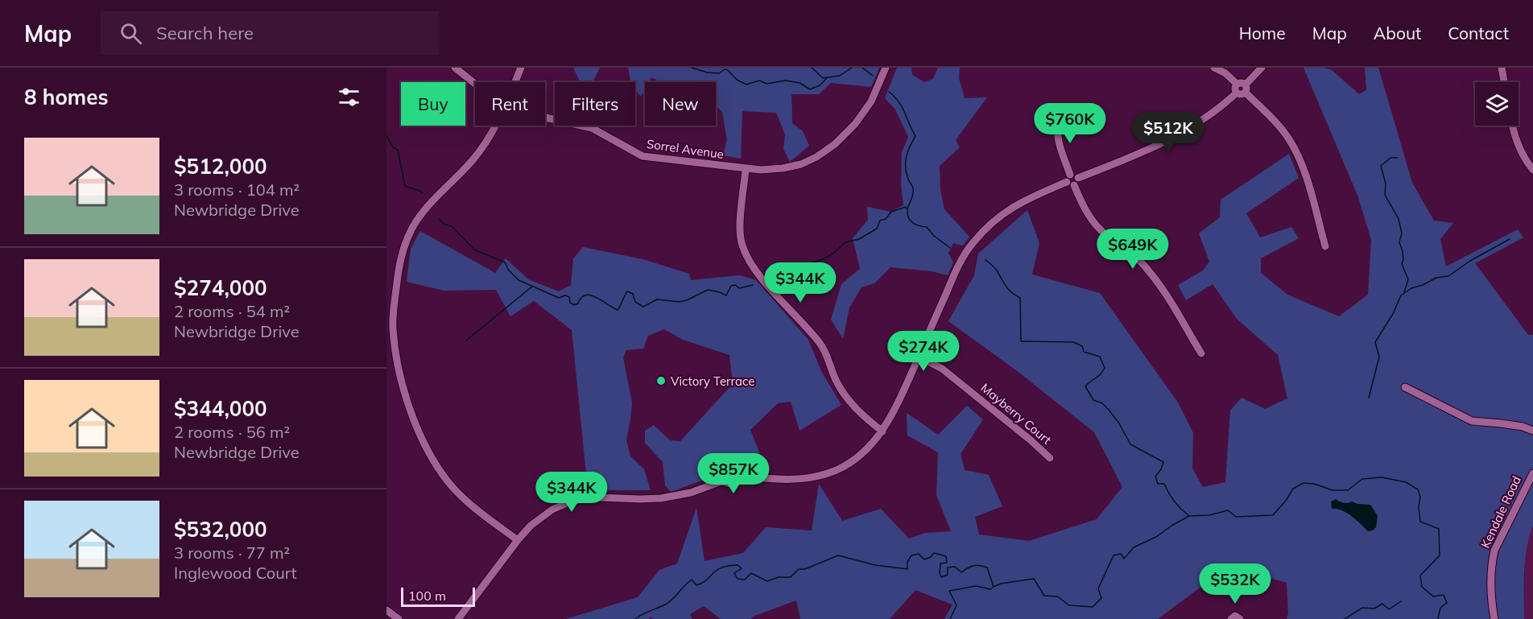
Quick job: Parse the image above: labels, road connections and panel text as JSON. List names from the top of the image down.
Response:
{
  "streets": {
    "street": ["Sorrel Avenue", "Mayberry Court", "Kendale Road"]
  },
  "places": ["Victory Terrace"],
  "scale_bar": "100 m",
  "page": {
    "header": "Map",
    "search": "Search here",
    "nav": [
      "Home",
      "Map",
      "About",
      "Contact"
    ],
    "heading": "8 homes",
    "chip": [
      "Buy",
      "Rent",
      "Filters",
      "New"
    ],
    "price": [
      "$760K",
      "$512K",
      "$649K",
      "$344K",
      "$274K",
      "$857K",
      "$344K",
      "$532K"
    ],
    "list": [
      {
        "name": "$512,000",
        "note": "3 rooms · 104 m² · Newbridge Drive"
      },
      {
        "name": "$274,000",
        "note": "2 rooms · 54 m² · Newbridge Drive"
      },
      {
        "name": "$344,000",
        "note": "2 rooms · 56 m² · Newbridge Drive"
      },
      {
        "name": "$532,000",
        "note": "3 rooms · 77 m² · Inglewood Court"
      }
    ],
    "scale": "100 m"
  }
}
